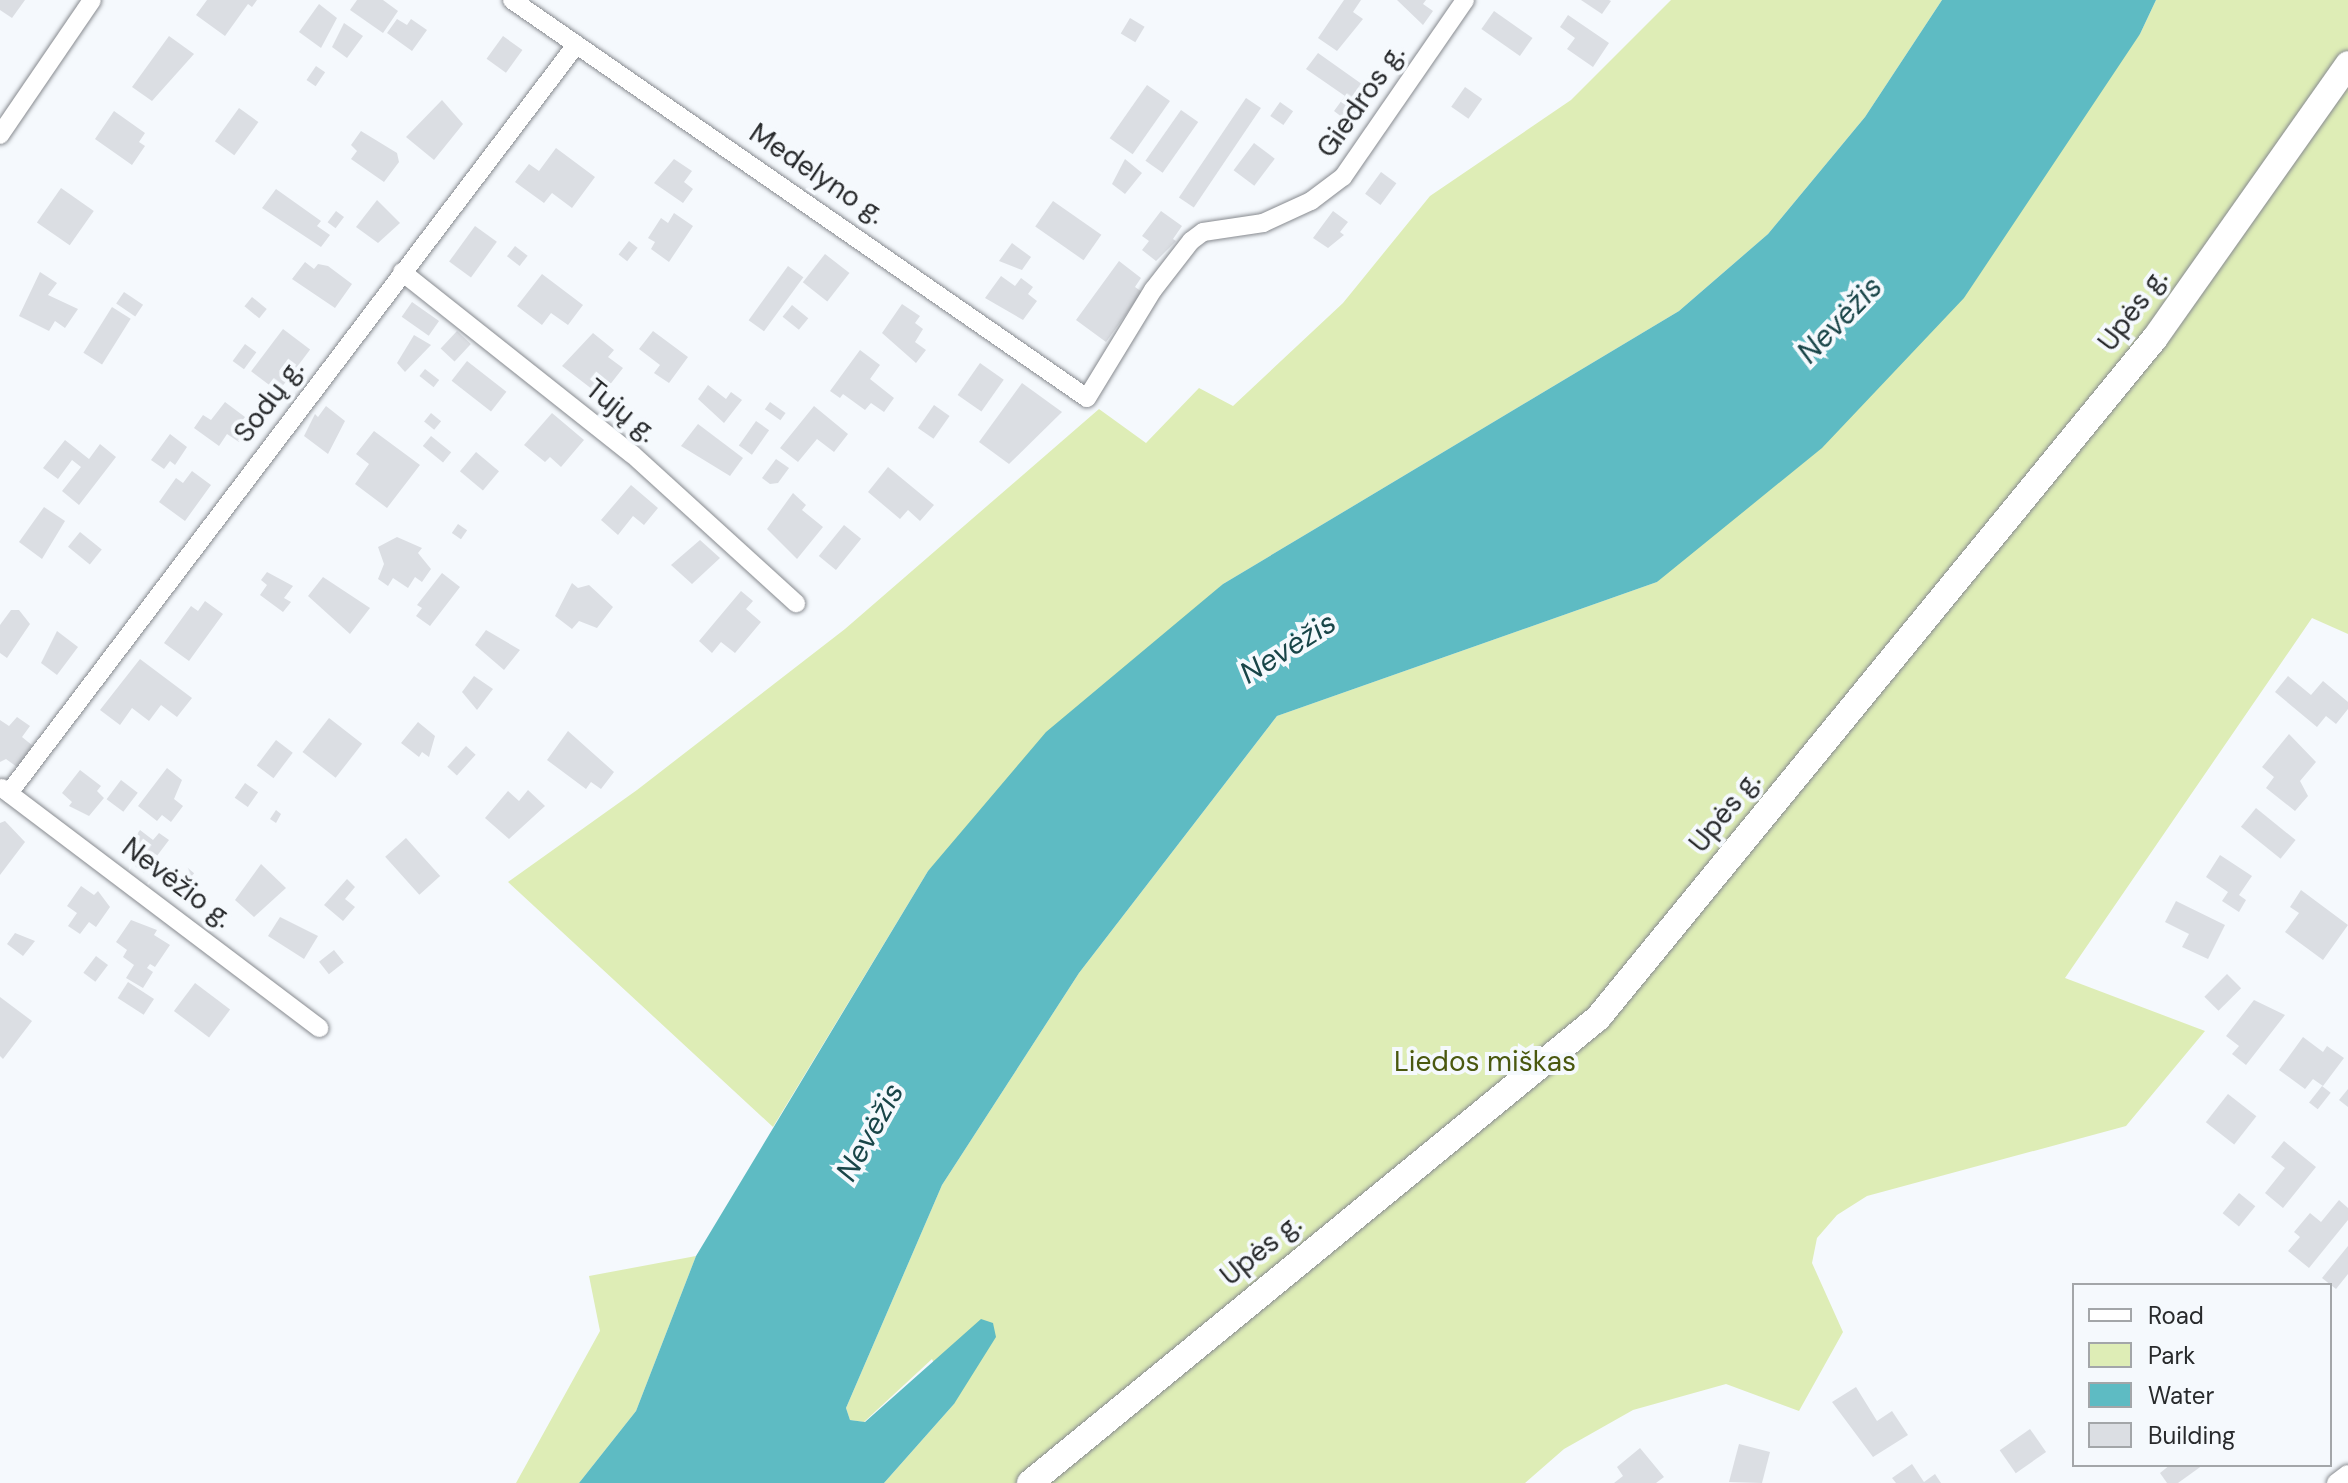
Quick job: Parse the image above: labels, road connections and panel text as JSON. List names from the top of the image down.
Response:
{
  "streets": {
    "main road": ["Upės g."],
    "street": [
      "Giedros g.",
      "Medelyno g.",
      "Sodų g.",
      "Tujų g.",
      "Nevėžio g."
    ]
  },
  "crossings": [
    ["Giedros g.", "Medelyno g."],
    ["Medelyno g.", "Sodų g."],
    ["Sodų g.", "Tujų g."],
    ["Sodų g.", "Nevėžio g."]
  ],
  "water": ["Nevėžis"],
  "parks": ["Liedos miškas"],
  "legend": [
    "Road",
    "Park",
    "Water",
    "Building"
  ]
}
